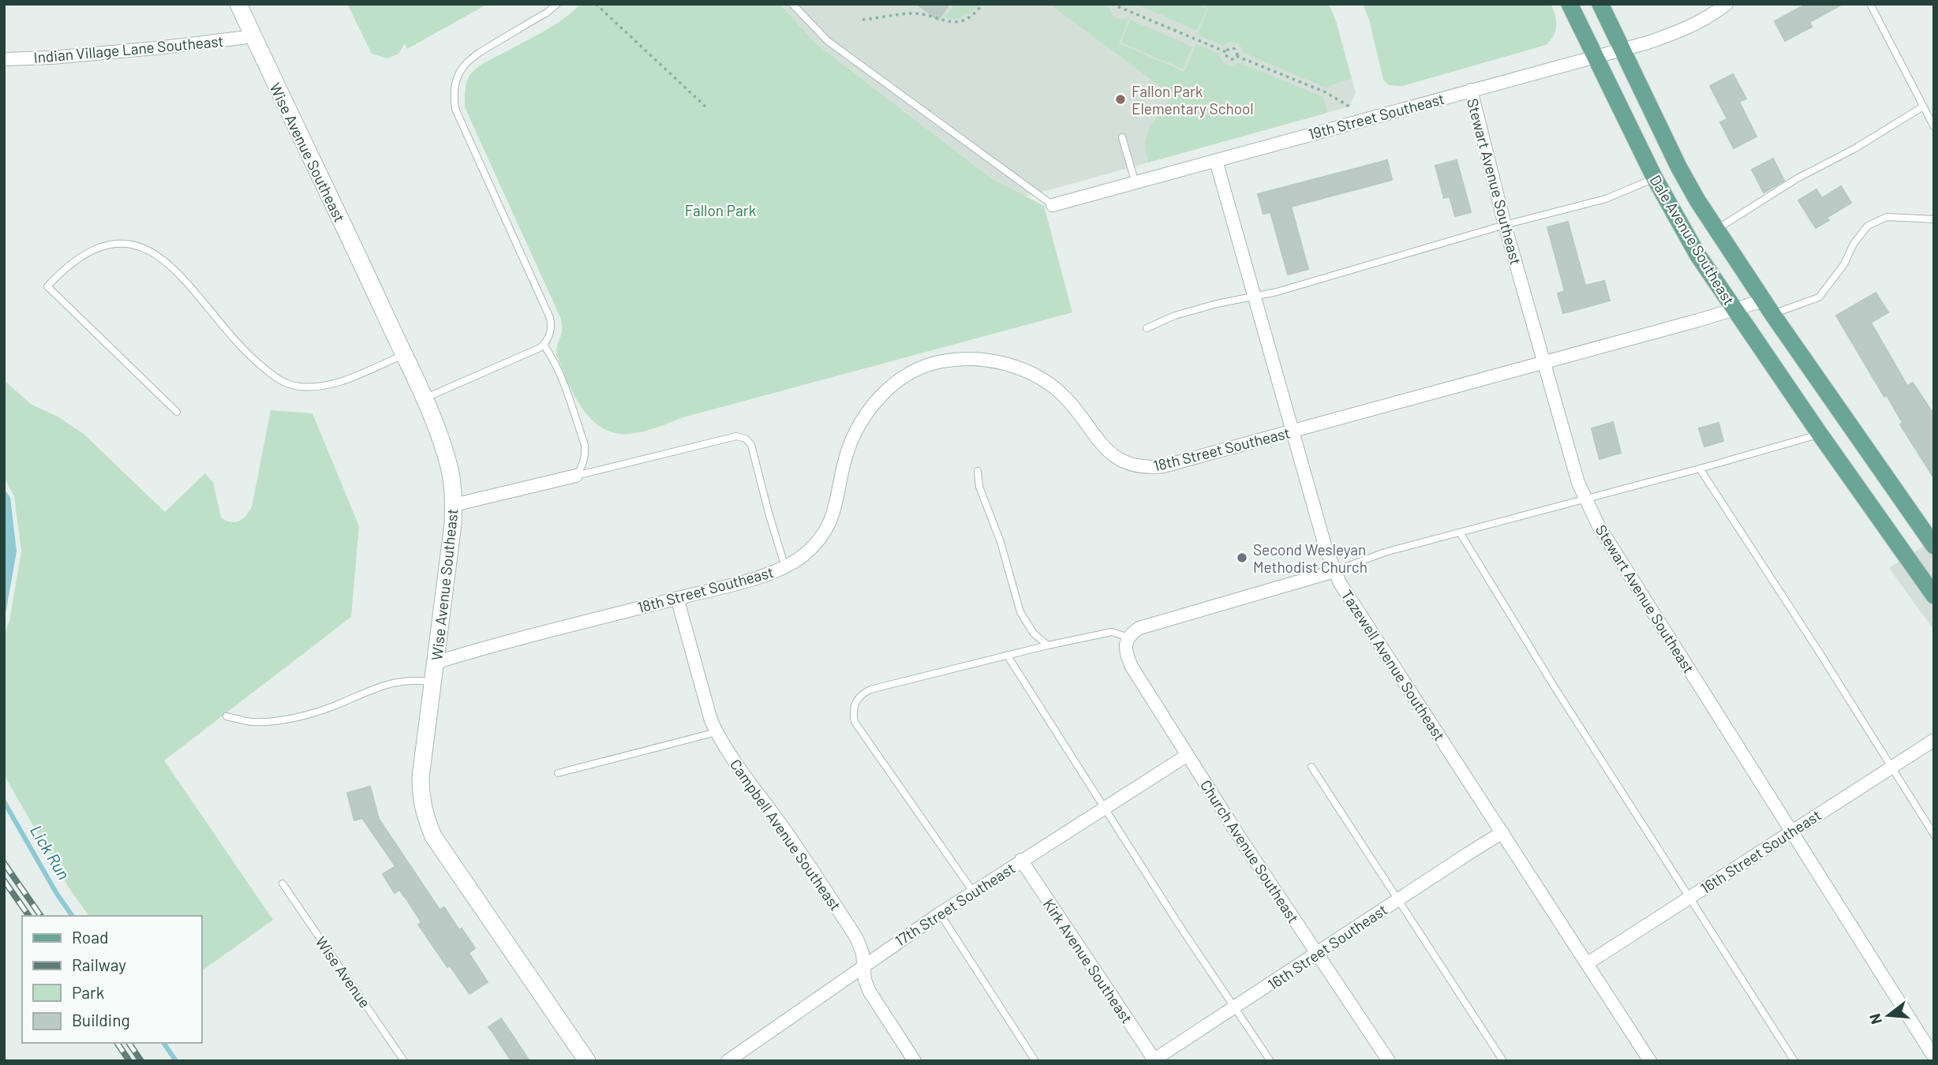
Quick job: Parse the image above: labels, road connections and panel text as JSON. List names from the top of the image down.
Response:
{
  "streets": {
    "main road": ["Dale Avenue Southeast"],
    "street": [
      "Indian Village Lane Southeast",
      "19th Street Southeast",
      "Wise Avenue Southeast",
      "Stewart Avenue Southeast",
      "18th Street Southeast",
      "Tazewell Avenue Southeast",
      "Campbell Avenue Southeast",
      "Church Avenue Southeast",
      "16th Street Southeast",
      "17th Street Southeast",
      "Kirk Avenue Southeast"
    ],
    "lane": ["Wise Avenue"]
  },
  "crossings": [
    ["Indian Village Lane Southeast", "Wise Avenue Southeast"],
    ["19th Street Southeast", "Stewart Avenue Southeast"],
    ["19th Street Southeast", "Dale Avenue Southeast"],
    ["19th Street Southeast", "Tazewell Avenue Southeast"],
    ["Wise Avenue Southeast", "18th Street Southeast"],
    ["Stewart Avenue Southeast", "18th Street Southeast"],
    ["Stewart Avenue Southeast", "16th Street Southeast"],
    ["Dale Avenue Southeast", "18th Street Southeast"],
    ["18th Street Southeast", "Tazewell Avenue Southeast"],
    ["18th Street Southeast", "Campbell Avenue Southeast"],
    ["Tazewell Avenue Southeast", "16th Street Southeast"],
    ["Campbell Avenue Southeast", "17th Street Southeast"],
    ["Church Avenue Southeast", "16th Street Southeast"],
    ["Church Avenue Southeast", "17th Street Southeast"],
    ["16th Street Southeast", "Kirk Avenue Southeast"],
    ["17th Street Southeast", "Kirk Avenue Southeast"]
  ],
  "water": ["Lick Run"],
  "parks": ["Fallon Park"],
  "places": ["Fallon Park Elementary School", "Second Wesleyan Methodist Church"],
  "legend": [
    "Road",
    "Railway",
    "Park",
    "Building"
  ],
  "north": "left"
}
